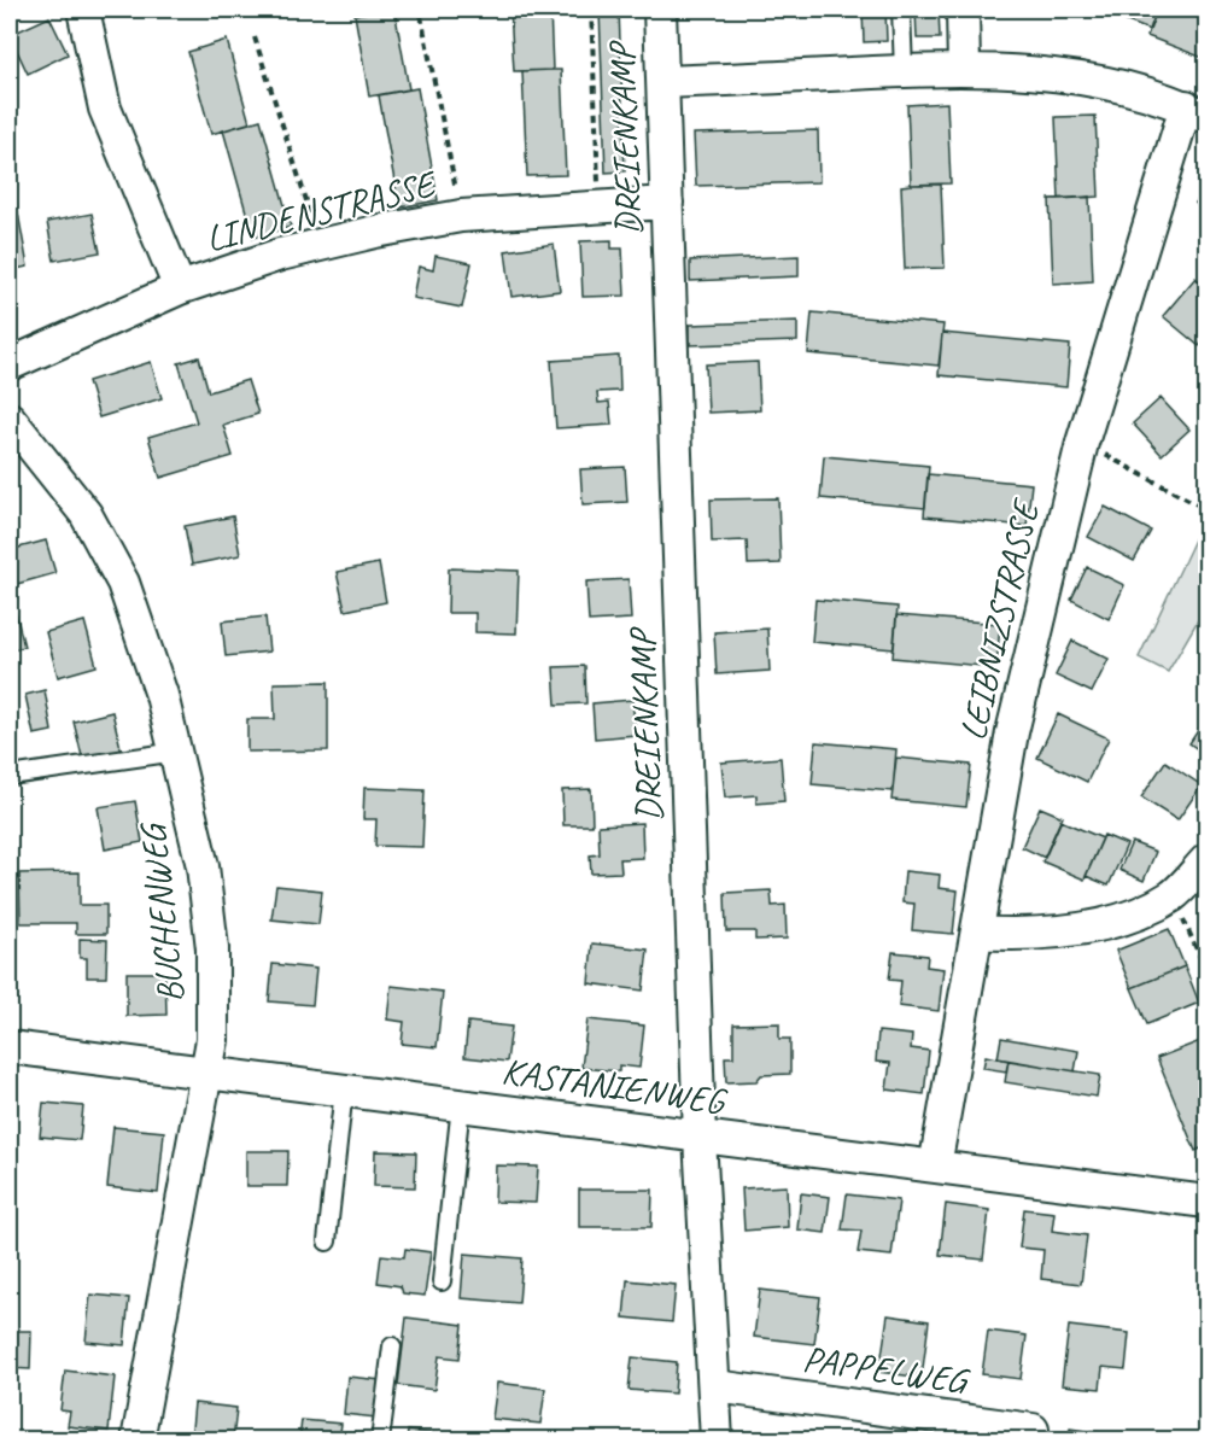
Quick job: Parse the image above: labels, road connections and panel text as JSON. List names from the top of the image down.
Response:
{
  "streets": {
    "street": [
      "DREIENKAMP",
      "LINDENSTRASSE",
      "LEIBNIZSTRASSE",
      "BUCHENWEG",
      "KASTANIENWEG",
      "PAPPELWEG"
    ]
  },
  "crossings": [
    ["DREIENKAMP", "LINDENSTRASSE"],
    ["DREIENKAMP", "KASTANIENWEG"],
    ["DREIENKAMP", "PAPPELWEG"],
    ["LEIBNIZSTRASSE", "KASTANIENWEG"],
    ["BUCHENWEG", "KASTANIENWEG"]
  ]
}
